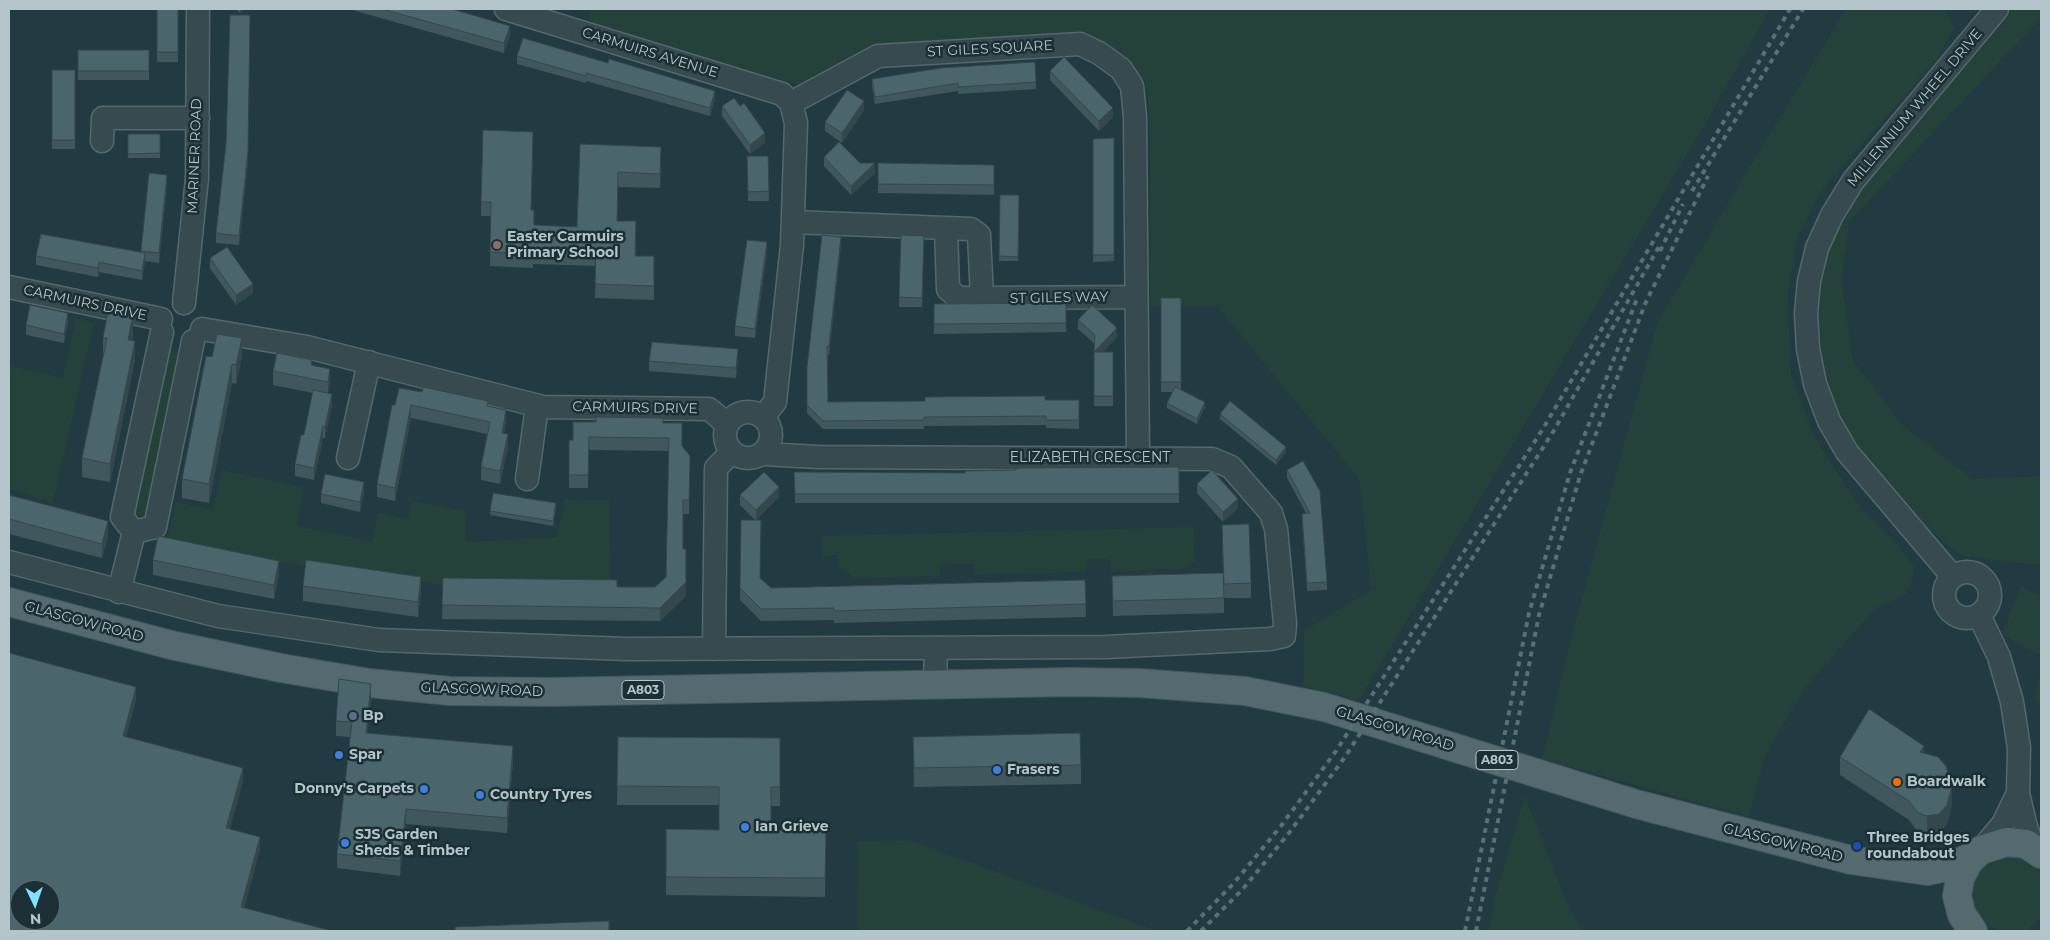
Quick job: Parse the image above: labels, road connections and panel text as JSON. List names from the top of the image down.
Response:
{
  "streets": {
    "main road": ["GLASGOW ROAD", "A803"],
    "street": [
      "ST GILES SQUARE",
      "CARMUIRS AVENUE",
      "MILLENNIUM WHEEL DRIVE",
      "MARINER ROAD",
      "ST GILES WAY",
      "CARMUIRS DRIVE",
      "ELIZABETH CRESCENT"
    ]
  },
  "crossings": [
    ["ST GILES SQUARE", "CARMUIRS AVENUE"],
    ["ST GILES SQUARE", "ST GILES WAY"],
    ["ST GILES SQUARE", "ELIZABETH CRESCENT"],
    ["MARINER ROAD", "CARMUIRS DRIVE"],
    ["CARMUIRS DRIVE", "ELIZABETH CRESCENT"],
    ["GLASGOW ROAD", "A803"]
  ],
  "places": [
    "Easter Carmuirs Primary School",
    "Bp",
    "Spar",
    "Frasers",
    "Boardwalk",
    "Donny's Carpets",
    "Country Tyres",
    "Ian Grieve",
    "SJS Garden Sheds & Timber",
    "Three Bridges roundabout"
  ],
  "north": "bottom"
}
